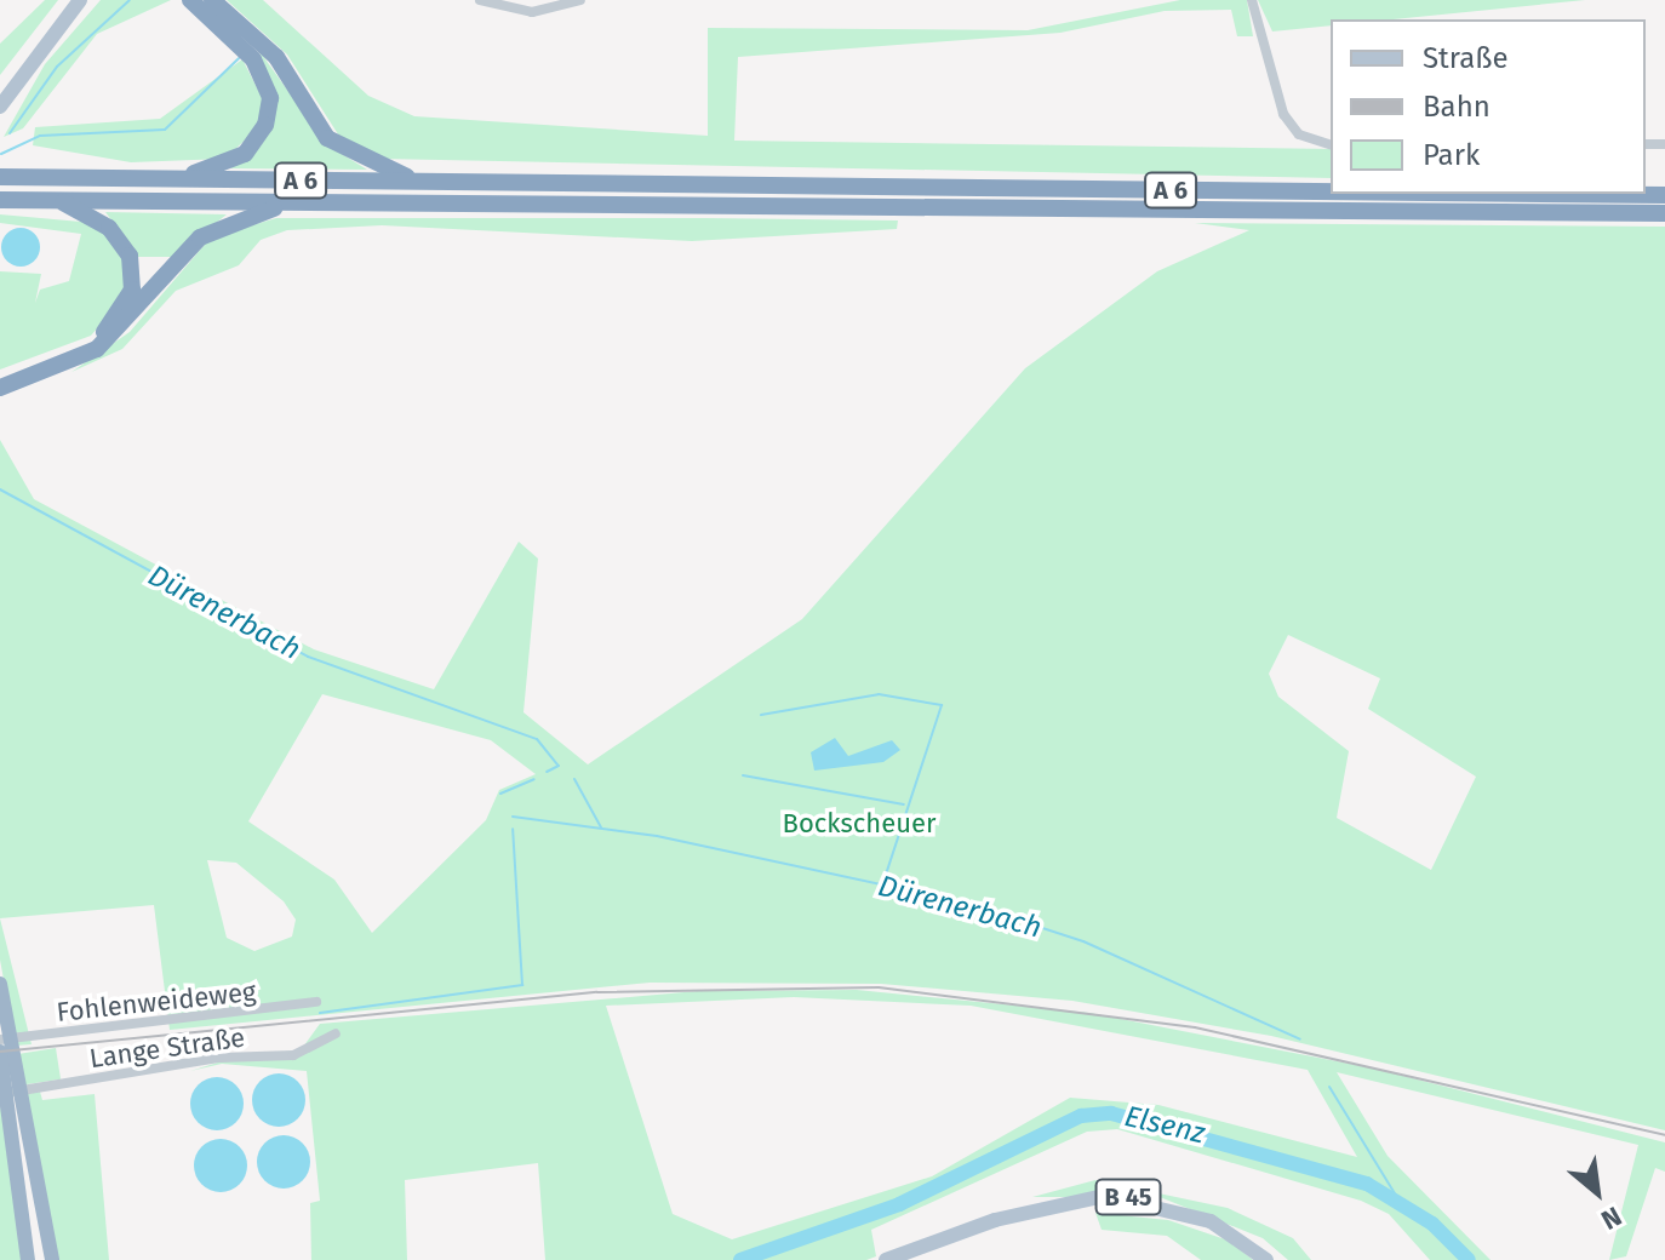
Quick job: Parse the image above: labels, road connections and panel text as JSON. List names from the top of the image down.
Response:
{
  "streets": {
    "highway": ["A 6"],
    "main road": ["B 45"],
    "street": ["Fohlenweideweg", "Lange Straße"]
  },
  "water": ["Dürenerbach", "Elsenz"],
  "parks": ["Bockscheuer"],
  "legend": ["Straße", "Bahn", "Park"],
  "north": "bottom right"
}
